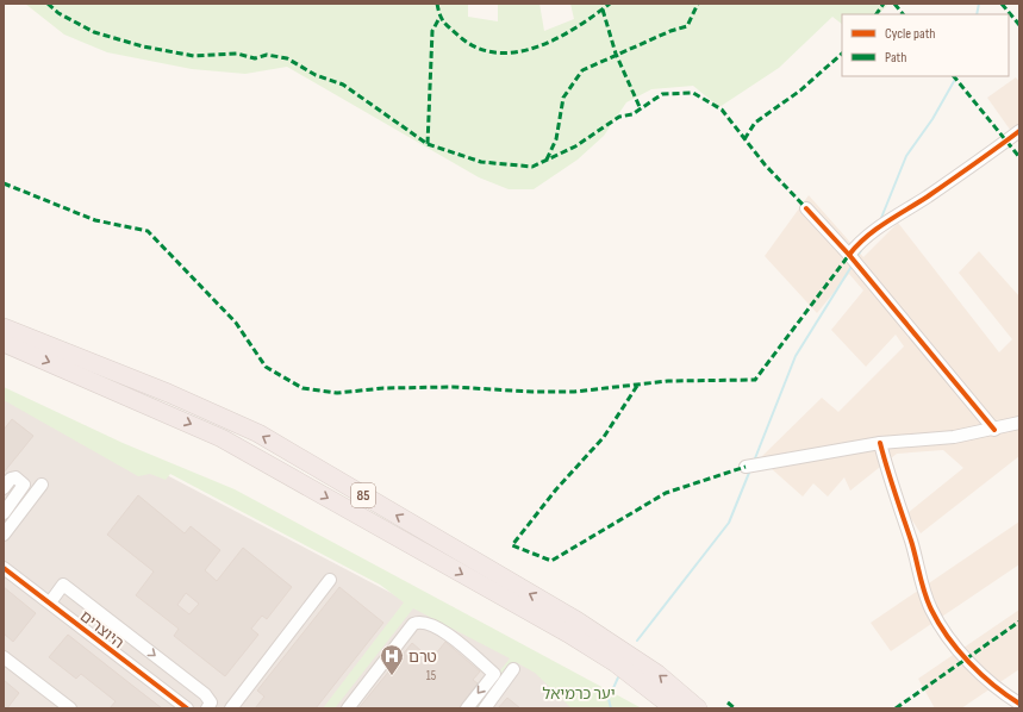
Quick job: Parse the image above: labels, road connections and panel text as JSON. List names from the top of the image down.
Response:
{
  "streets": {
    "highway": ["85"],
    "street": ["היוצרים"]
  },
  "parks": ["יער כרמיאל"],
  "places": {
    "hospital": ["טרם"]
  },
  "house_numbers": ["15"],
  "legend": ["Cycle path", "Path"]
}
